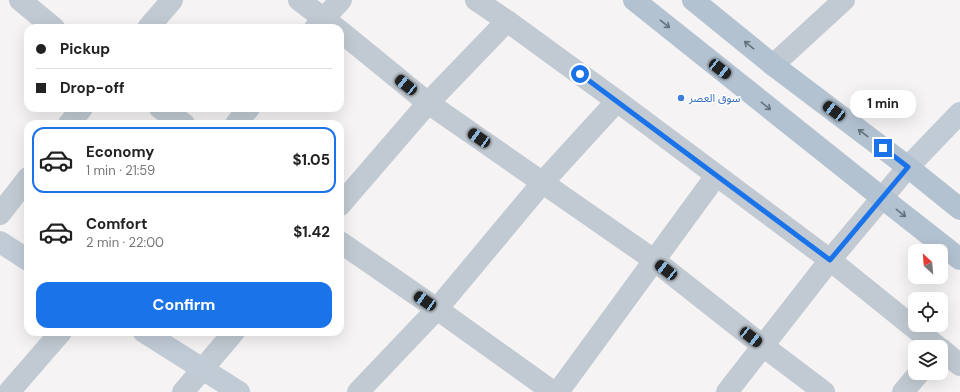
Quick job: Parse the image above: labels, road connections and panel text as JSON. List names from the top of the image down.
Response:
{
  "places": ["سوق العصر"],
  "north": "top left",
  "page": {
    "banner": ["Pickup", "Drop-off"],
    "bubble": "1 min",
    "list": [
      {
        "name": "Economy",
        "note": "1 min · 21:59",
        "value": "$1.05"
      },
      {
        "name": "Comfort",
        "note": "2 min · 22:00",
        "value": "$1.42"
      }
    ],
    "buttons": "Confirm"
  }
}
